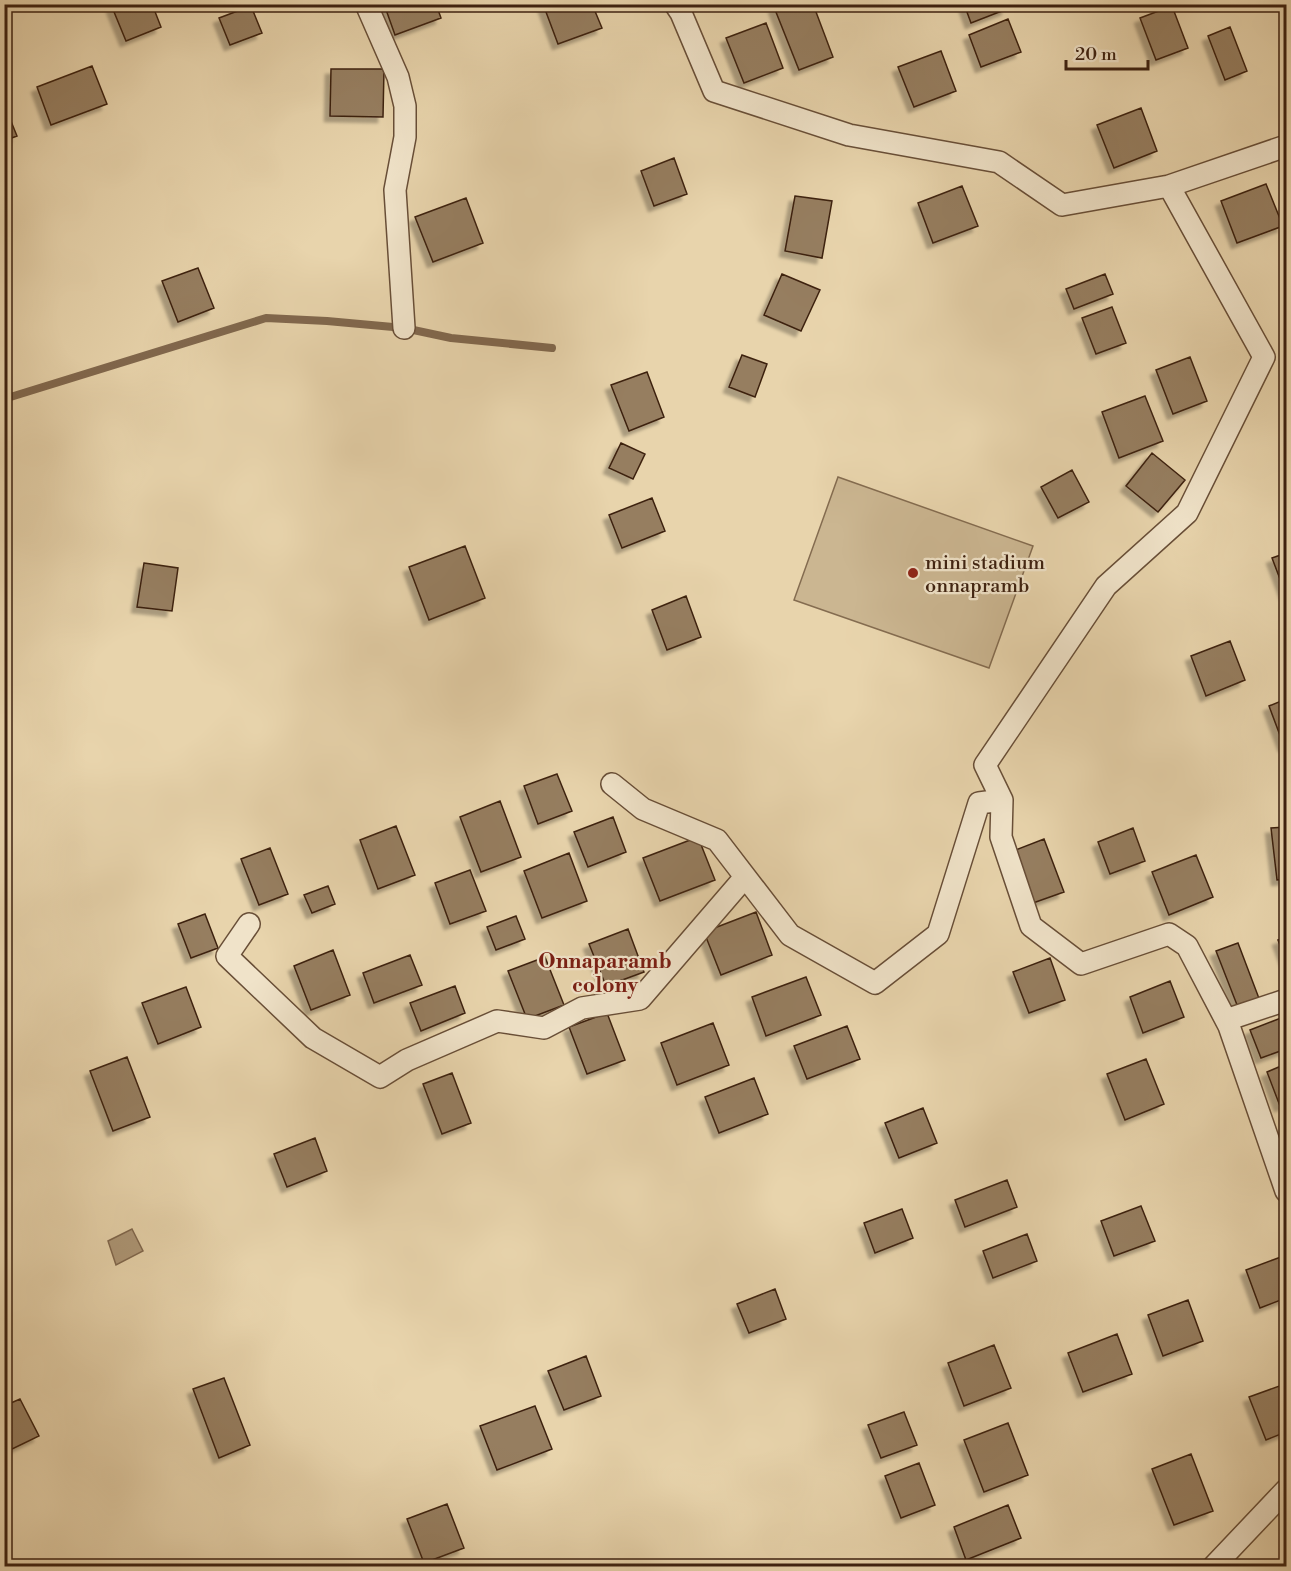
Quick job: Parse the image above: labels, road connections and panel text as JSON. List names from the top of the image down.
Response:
{
  "districts": ["Onnaparamb colony"],
  "places": ["mini stadium onnapramb"],
  "scale_bar": "20 m"
}
